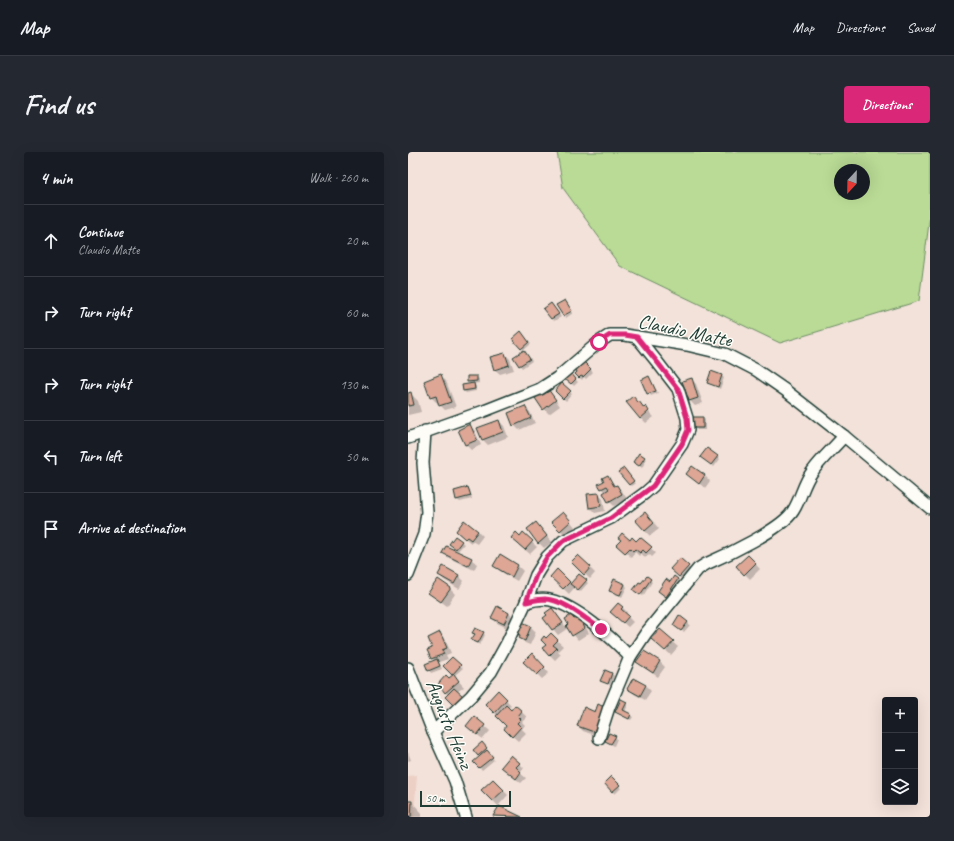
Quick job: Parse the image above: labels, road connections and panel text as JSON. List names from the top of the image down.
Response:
{
  "streets": {
    "street": ["Claudio Matte", "Augusto Heinz"]
  },
  "scale_bar": "50 m",
  "north": "bottom",
  "page": {
    "header": "Map",
    "nav": ["Map", "Directions", "Saved"],
    "buttons": "Directions",
    "title": "Find us",
    "heading": ["4 min", "Walk · 260 m"],
    "list": [
      ["Continue", "Claudio Matte", "20 m"],
      ["Turn right", "60 m"],
      ["Turn right", "130 m"],
      ["Turn left", "50 m"],
      "Arrive at destination"
    ],
    "map_buttons": ["+", "−"],
    "scale": "50 m"
  }
}
